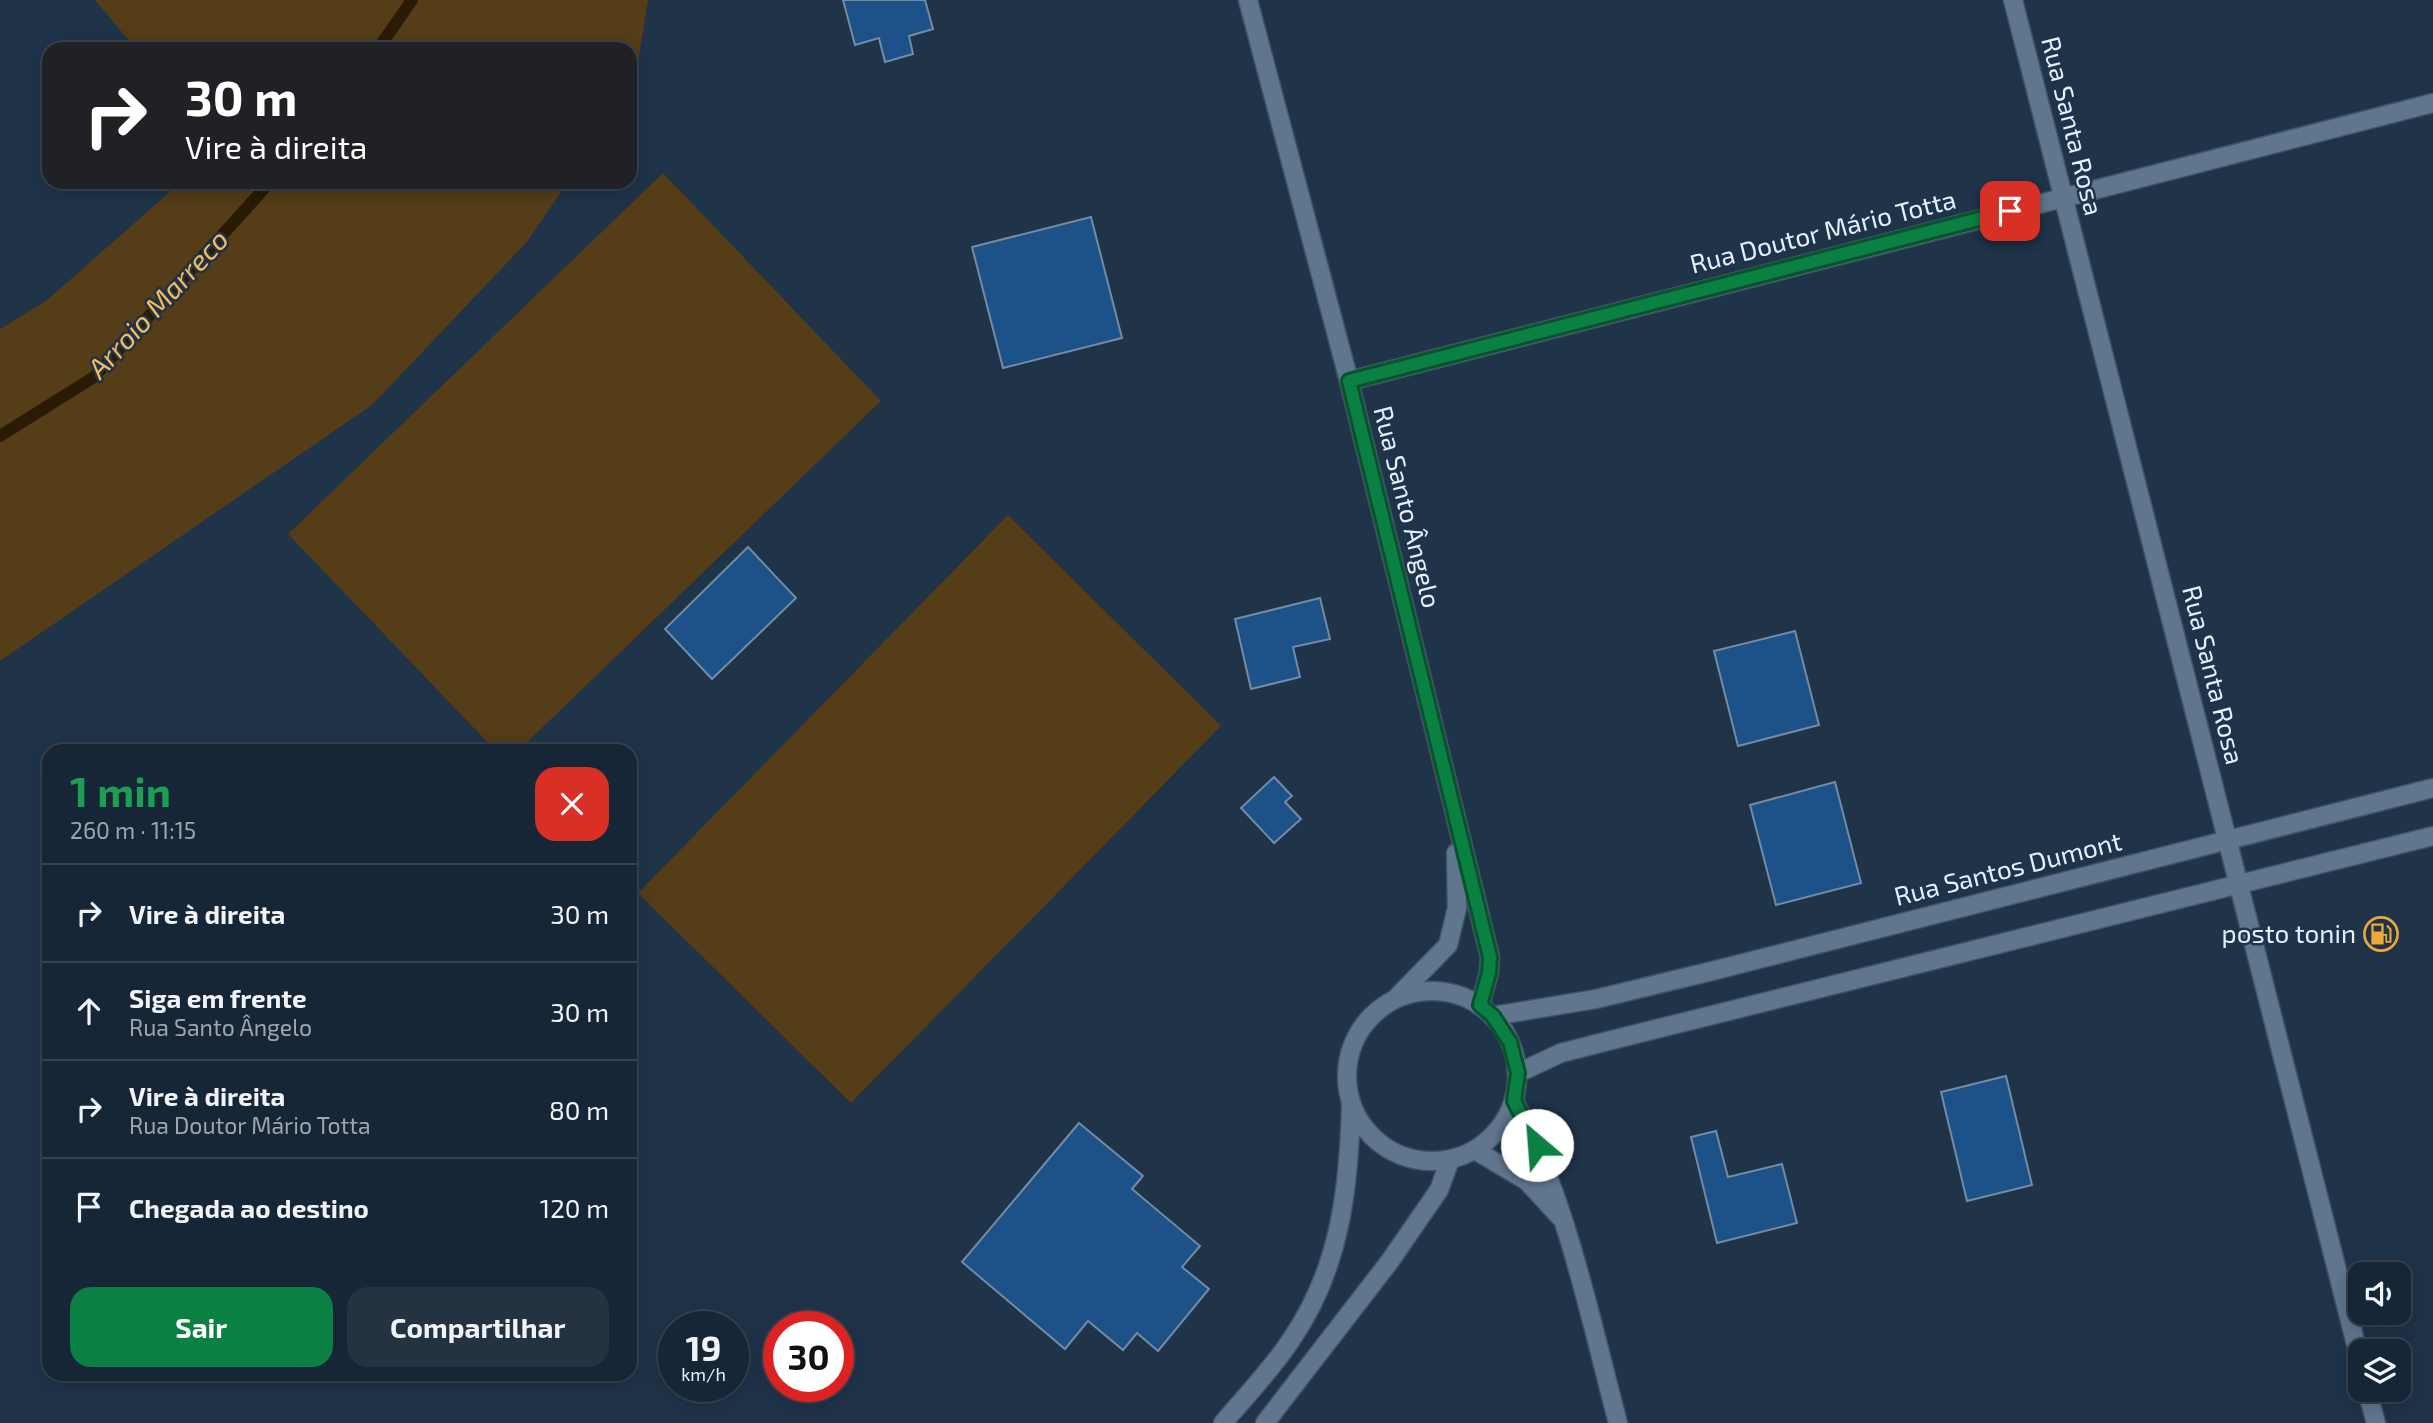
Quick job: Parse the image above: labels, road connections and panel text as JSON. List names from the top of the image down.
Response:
{
  "streets": {
    "street": [
      "Rua Santa Rosa",
      "Rua Doutor Mário Totta",
      "Rua Santo Ângelo",
      "Rua Santos Dumont"
    ]
  },
  "crossings": [
    ["Rua Santa Rosa", "Rua Doutor Mário Totta"],
    ["Rua Santa Rosa", "Rua Santos Dumont"],
    ["Rua Doutor Mário Totta", "Rua Santo Ângelo"]
  ],
  "water": ["Arroio Marreco"],
  "places": {
    "fuel station": ["posto tonin"]
  },
  "page": {
    "turn": ["30 m", "Vire à direita"],
    "heading": ["1 min", "260 m · 11:15"],
    "list": [
      {
        "name": "Vire à direita",
        "value": "30 m"
      },
      {
        "name": "Siga em frente",
        "note": "Rua Santo Ângelo",
        "value": "30 m"
      },
      {
        "name": "Vire à direita",
        "note": "Rua Doutor Mário Totta",
        "value": "80 m"
      },
      {
        "name": "Chegada ao destino",
        "value": "120 m"
      }
    ],
    "buttons": ["Sair", "Compartilhar"],
    "speed": "19 km/h",
    "limit": "30"
  }
}
